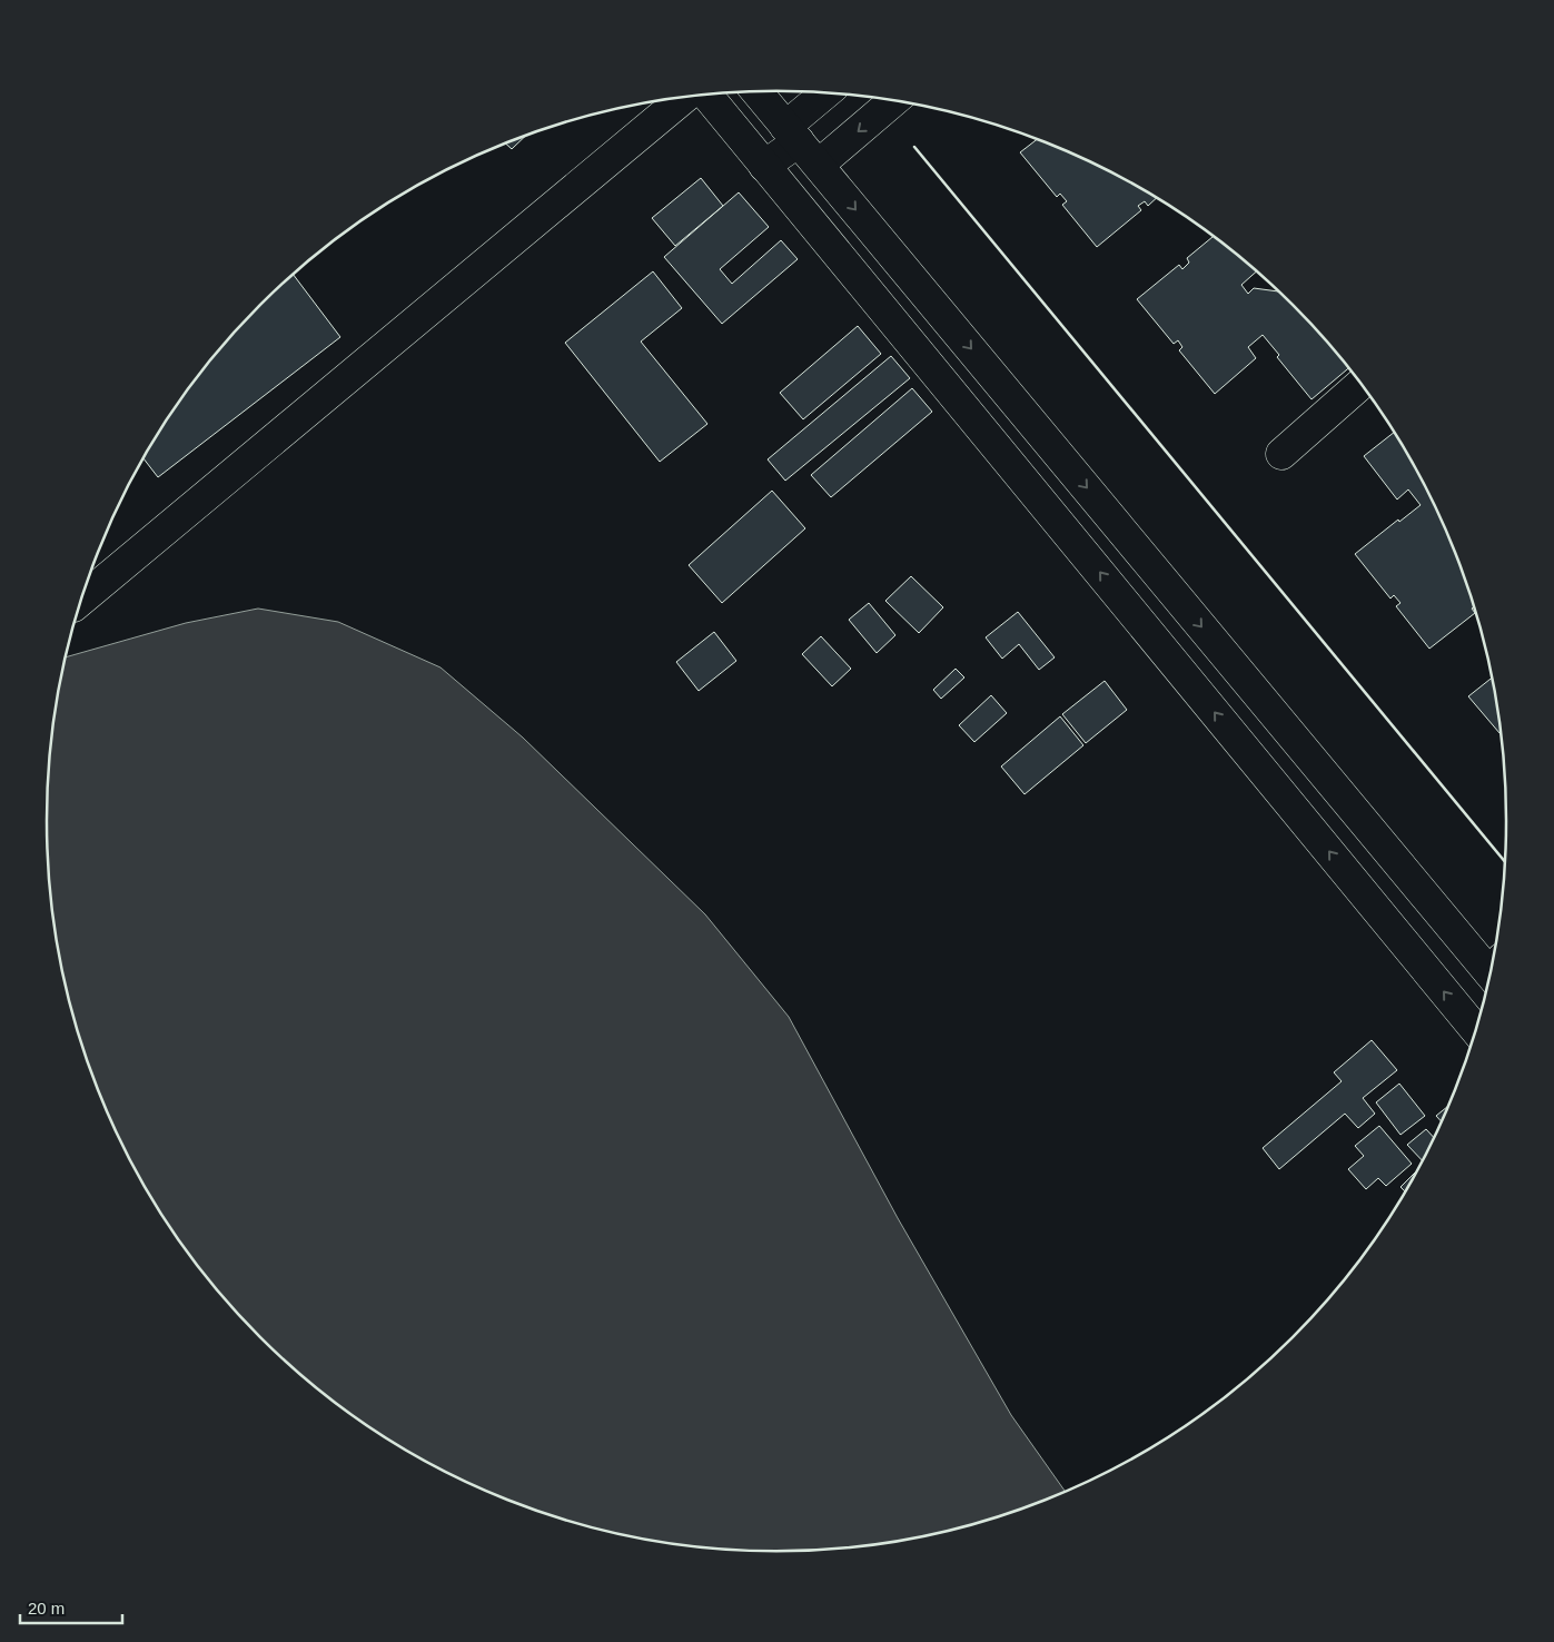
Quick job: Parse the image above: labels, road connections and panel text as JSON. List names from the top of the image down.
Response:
{
  "scale_bar": "20 m"
}
